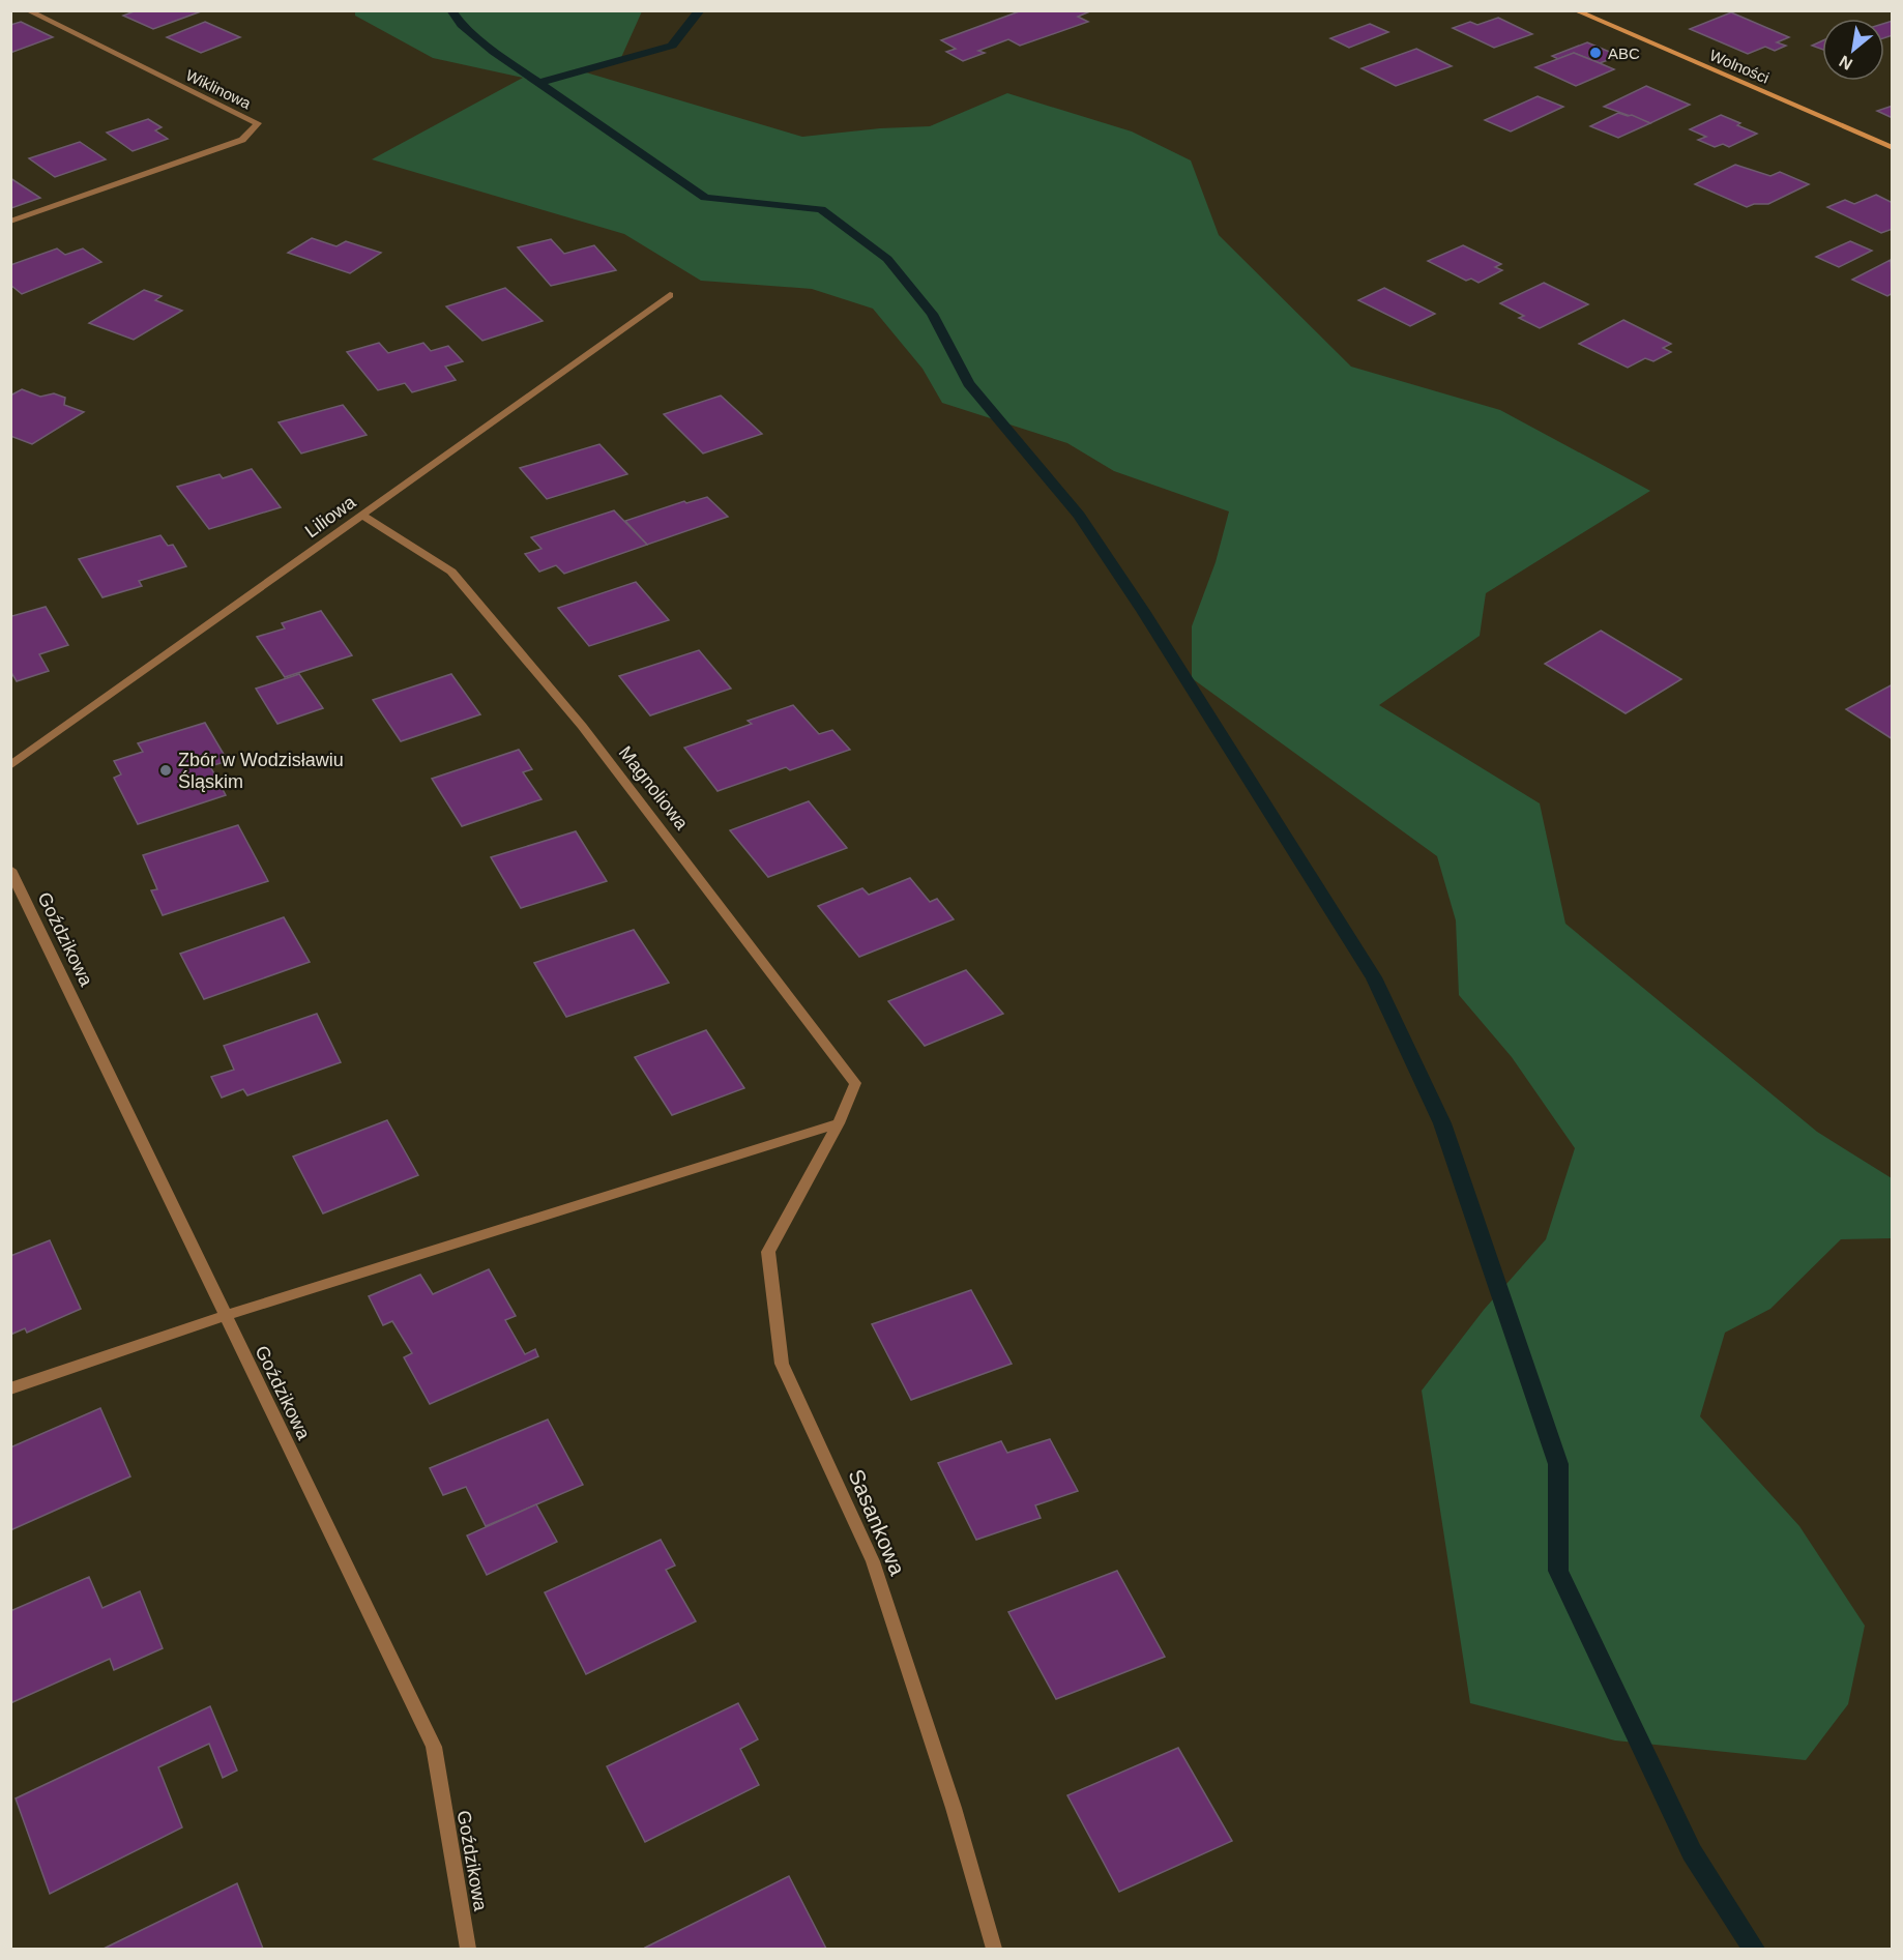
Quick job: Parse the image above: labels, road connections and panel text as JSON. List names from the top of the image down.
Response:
{
  "streets": {
    "street": [
      "Wolności",
      "Wiklinowa",
      "Liliowa",
      "Magnoliowa",
      "Goździkowa",
      "Sasankowa"
    ]
  },
  "crossings": [
    ["Liliowa", "Magnoliowa"],
    ["Magnoliowa", "Sasankowa"]
  ],
  "places": ["ABC", "Zbór w Wodzisławiu Śląskim"],
  "north": "bottom left"
}
